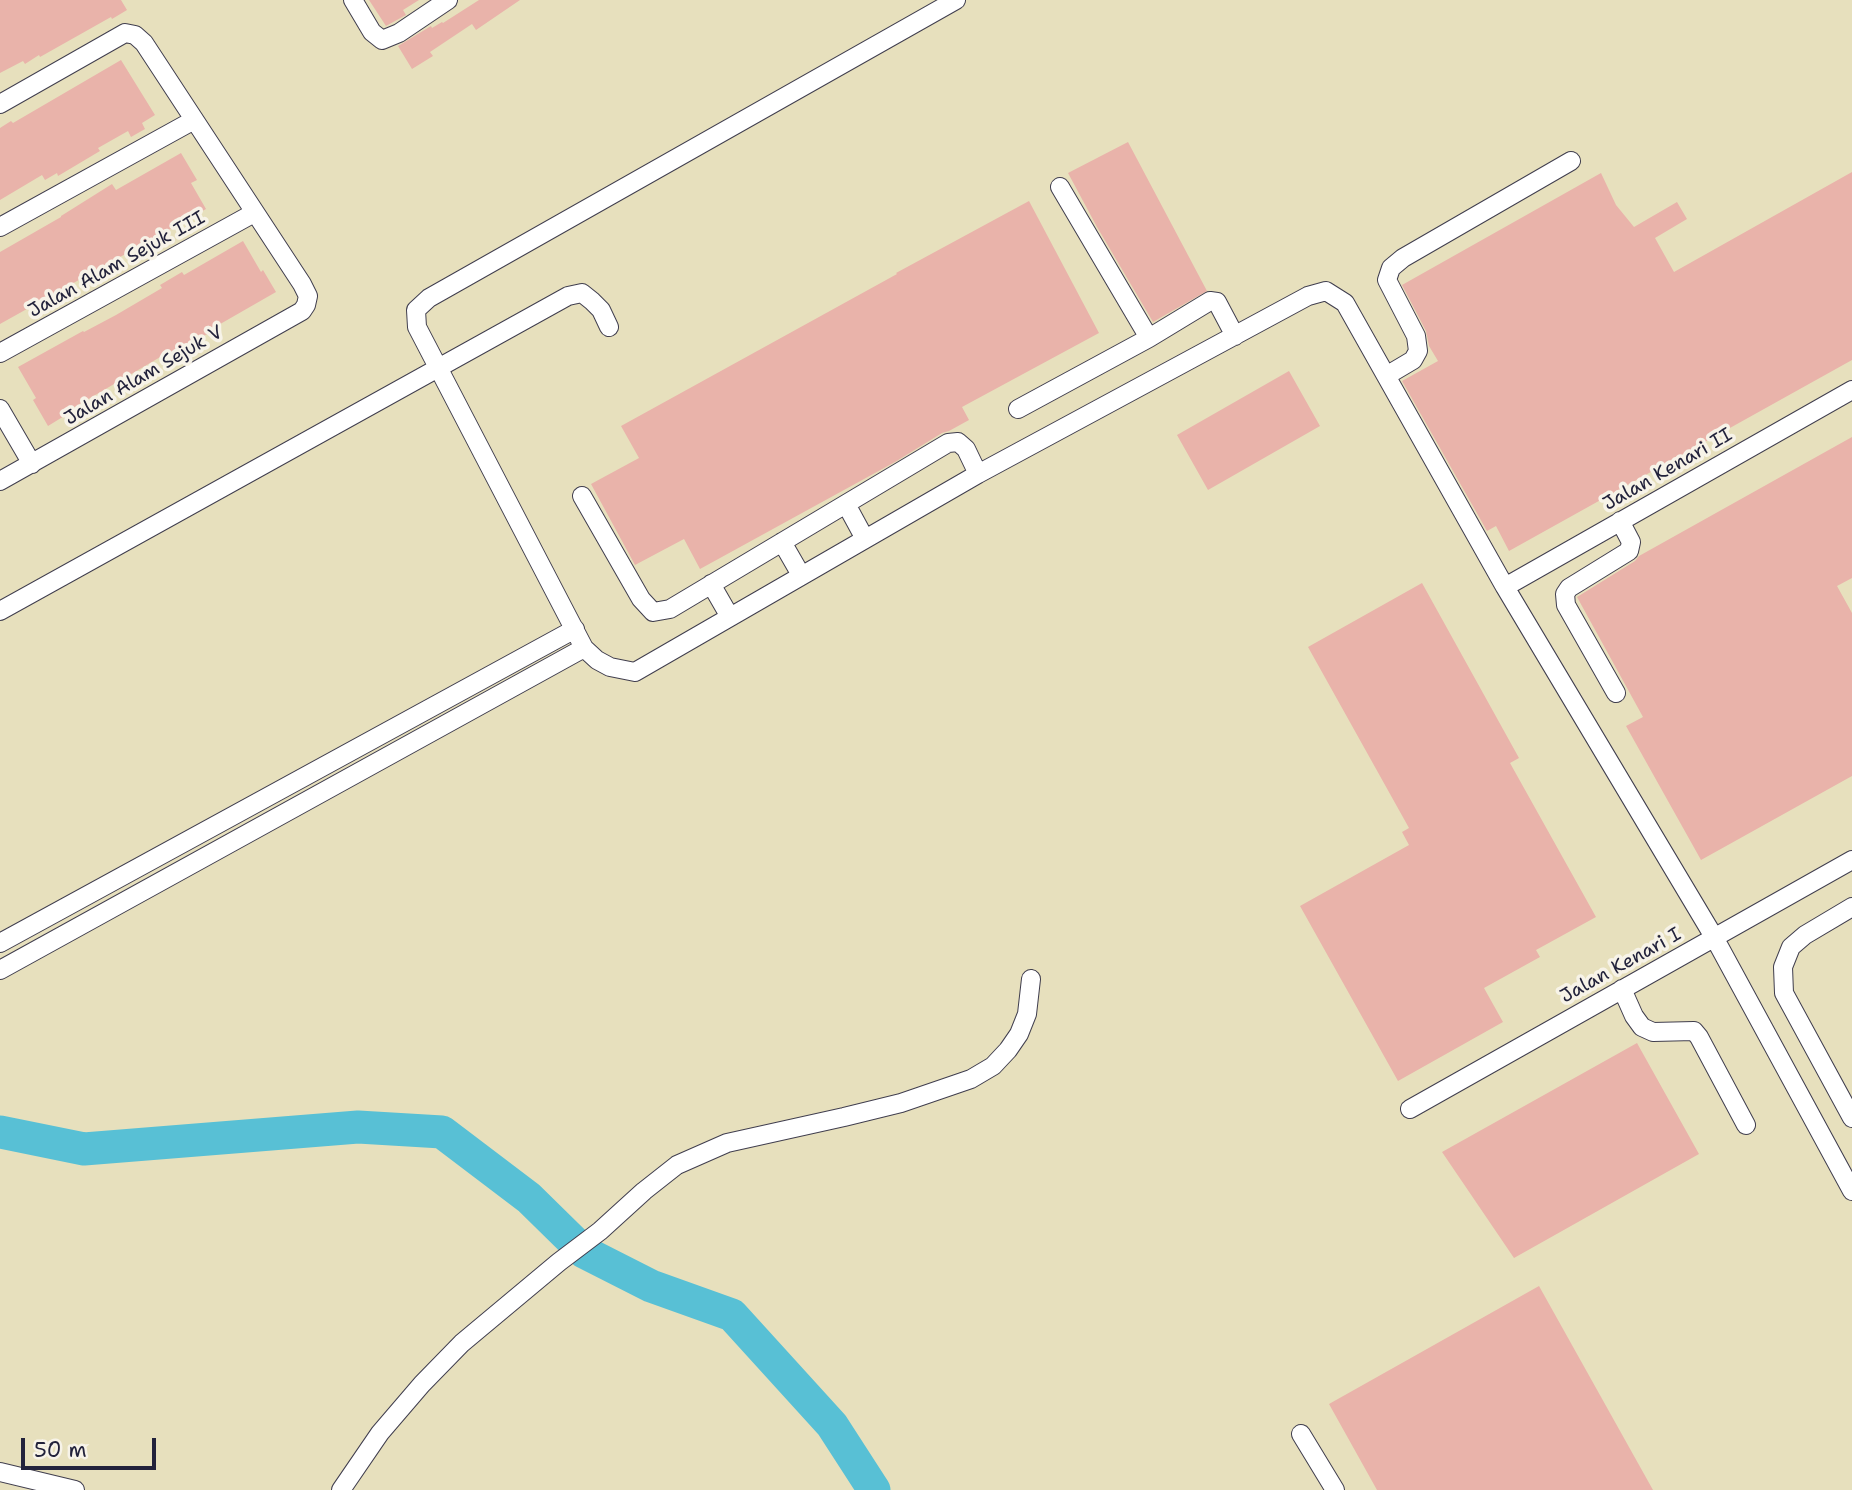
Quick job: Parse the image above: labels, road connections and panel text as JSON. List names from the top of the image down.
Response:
{
  "streets": {
    "street": [
      "Jalan Alam Sejuk III",
      "Jalan Alam Sejuk V",
      "Jalan Kenari II",
      "Jalan Kenari I"
    ]
  },
  "crossings": [
    ["Jalan Alam Sejuk III", "Jalan Alam Sejuk V"]
  ],
  "scale_bar": "50 m"
}
